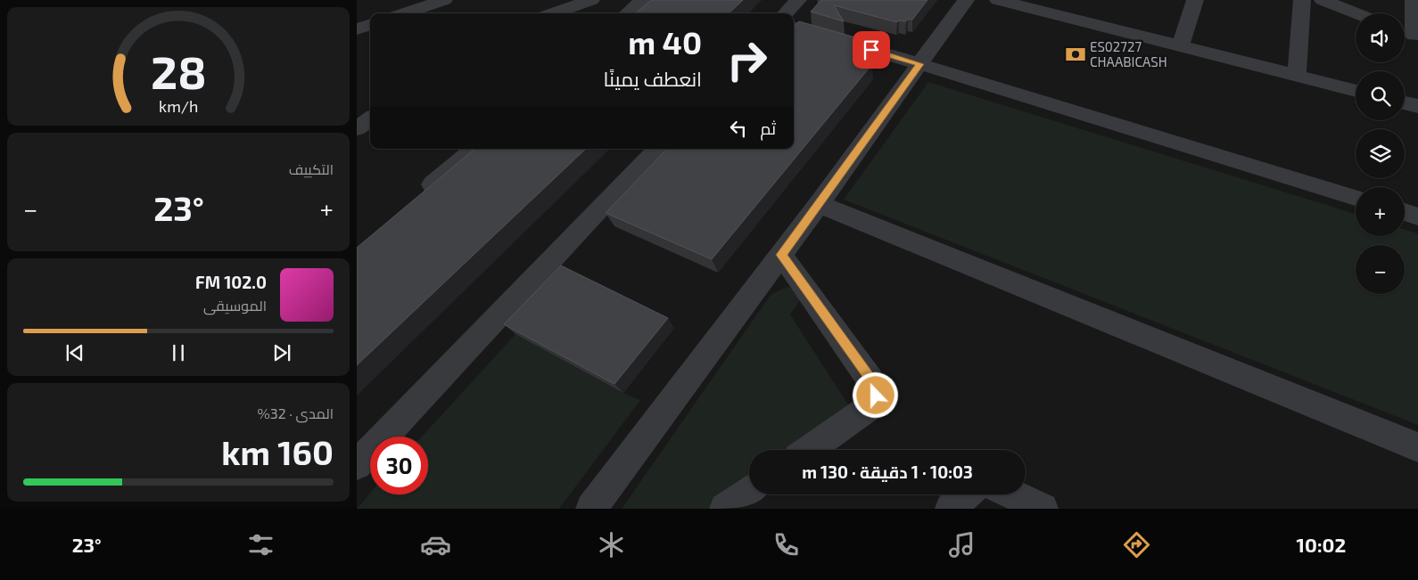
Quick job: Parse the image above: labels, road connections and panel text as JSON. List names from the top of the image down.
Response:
{
  "places": {
    "bank": ["ES02727 CHAABICASH"]
  },
  "page": {
    "map_buttons": ["+", "−"],
    "turn": ["40 m", "انعطف يمينًا"],
    "then": "ثم",
    "tile": [
      "التكييف",
      ["المدى · 32%", "160 km"]
    ],
    "heat": ["−", "23°", "+"],
    "song": ["102.0 FM", "الموسيقى"],
    "limit": "30",
    "trip": "10:03 · 1 دقيقة · 130 m",
    "tabs": ["10:02", "23°"],
    "gauge": ["28", "km/h"]
  }
}
